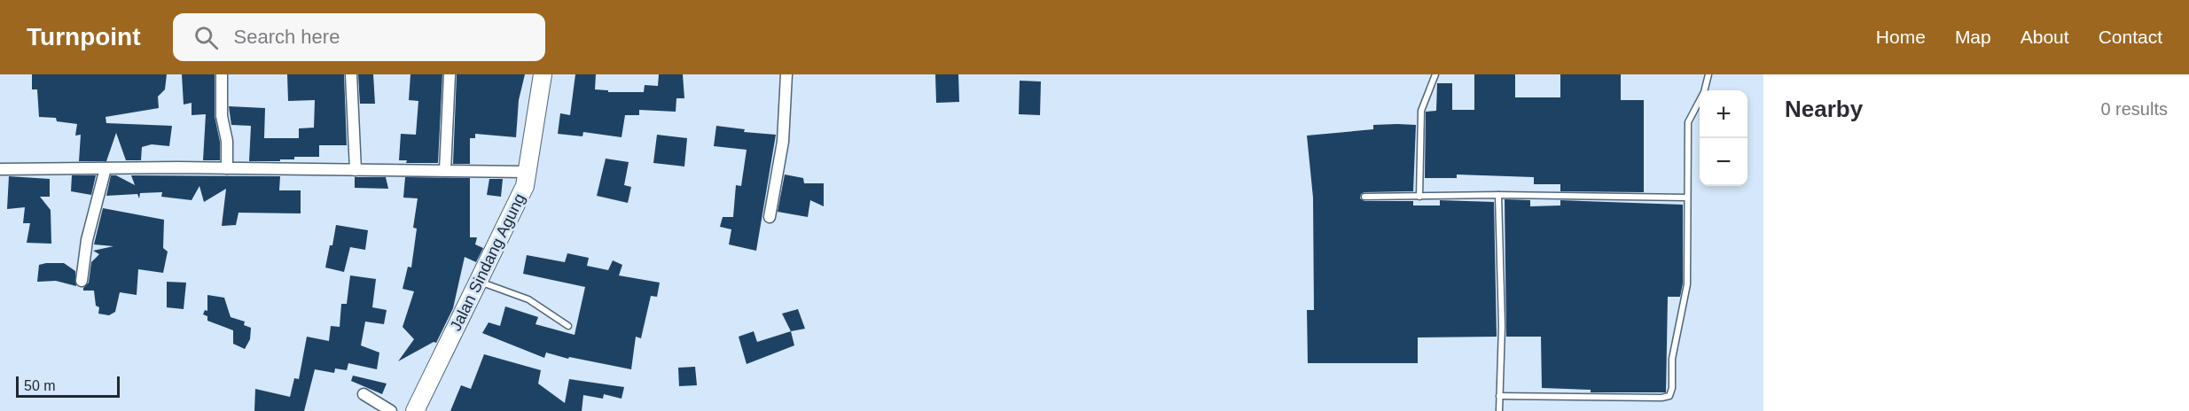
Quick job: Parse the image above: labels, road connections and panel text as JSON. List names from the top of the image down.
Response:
{
  "streets": {
    "main road": ["Jalan Sindang Agung"]
  },
  "scale_bar": "50 m",
  "page": {
    "header": "Turnpoint",
    "search": "Search here",
    "nav": [
      "Home",
      "Map",
      "About",
      "Contact"
    ],
    "heading": ["Nearby", "0 results"],
    "map_buttons": ["+", "−"],
    "scale": "50 m"
  }
}
